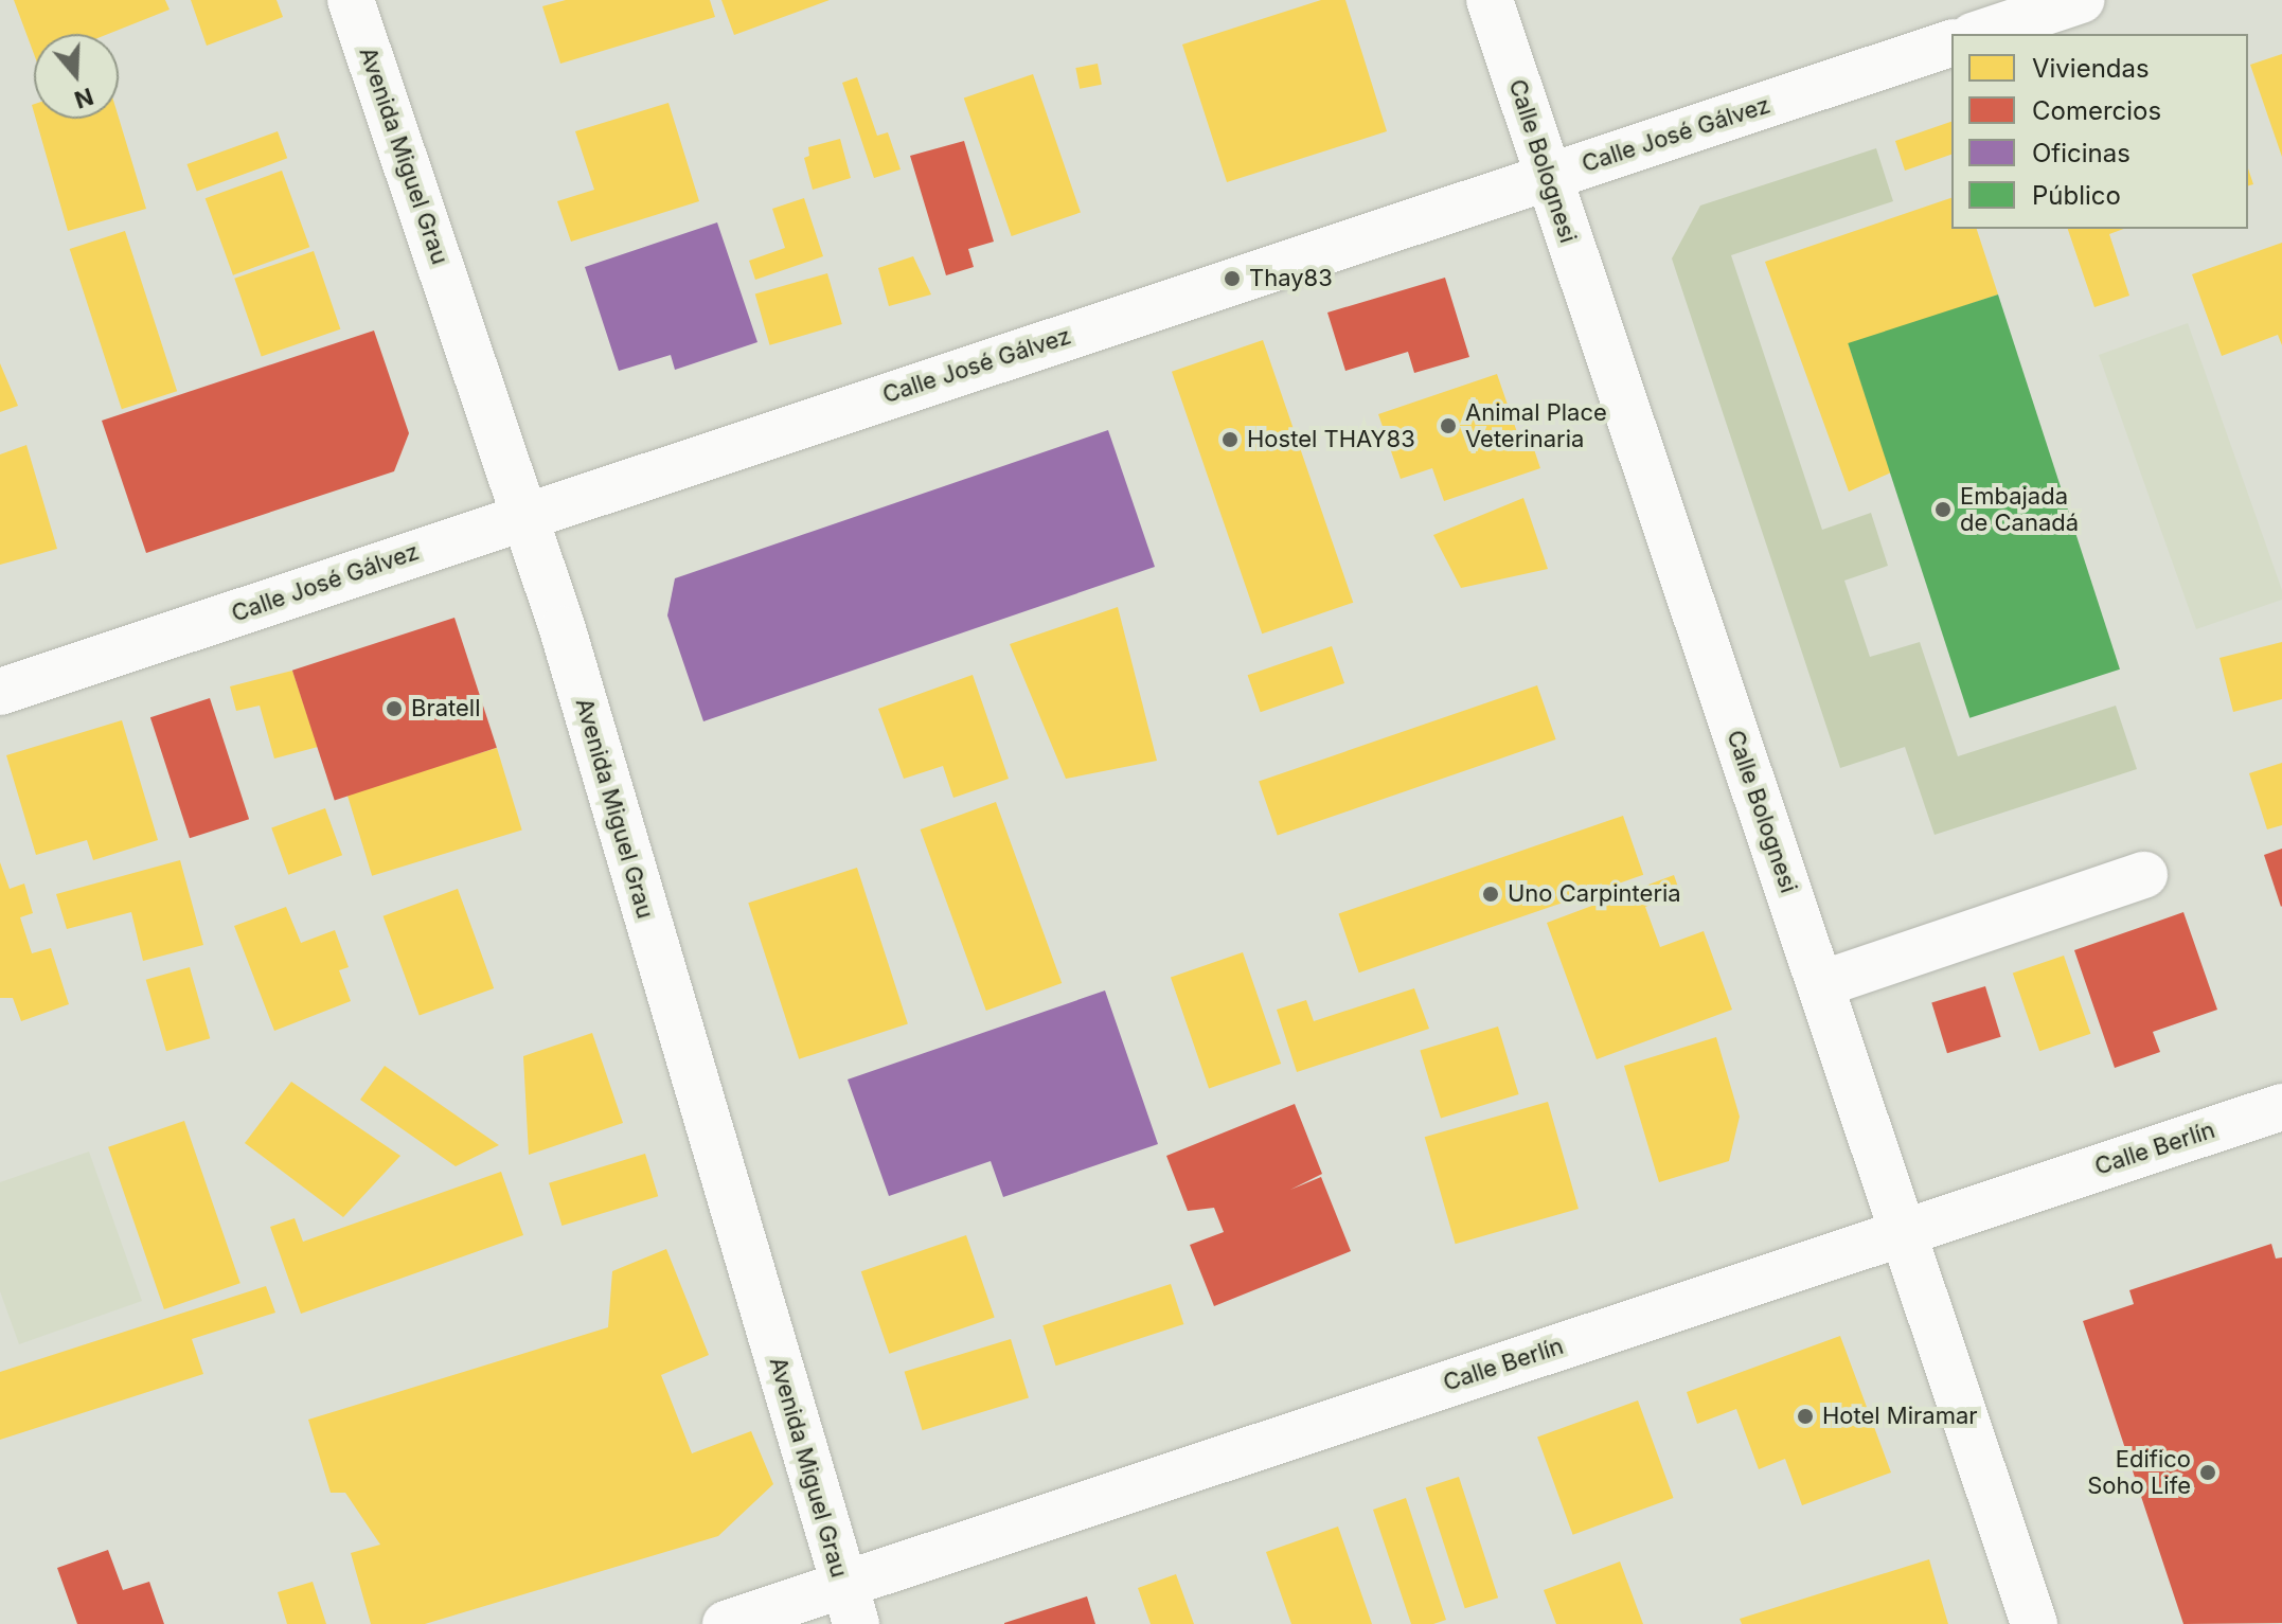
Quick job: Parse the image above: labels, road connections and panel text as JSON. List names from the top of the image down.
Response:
{
  "streets": {
    "street": [
      "Calle José Gálvez",
      "Avenida Miguel Grau",
      "Calle Bolognesi",
      "Calle Berlín"
    ]
  },
  "crossings": [
    ["Calle José Gálvez", "Avenida Miguel Grau"],
    ["Calle José Gálvez", "Calle Bolognesi"],
    ["Avenida Miguel Grau", "Calle Berlín"],
    ["Calle Bolognesi", "Calle Berlín"]
  ],
  "places": [
    "Thay83",
    "Animal Place Veterinaria",
    "Hostel THAY83",
    "Embajada de Canadá",
    "Bratell",
    "Uno Carpinteria",
    "Hotel Miramar",
    "Edifico Soho Life"
  ],
  "legend": [
    "Viviendas",
    "Comercios",
    "Oficinas",
    "Público"
  ],
  "north": "bottom"
}
